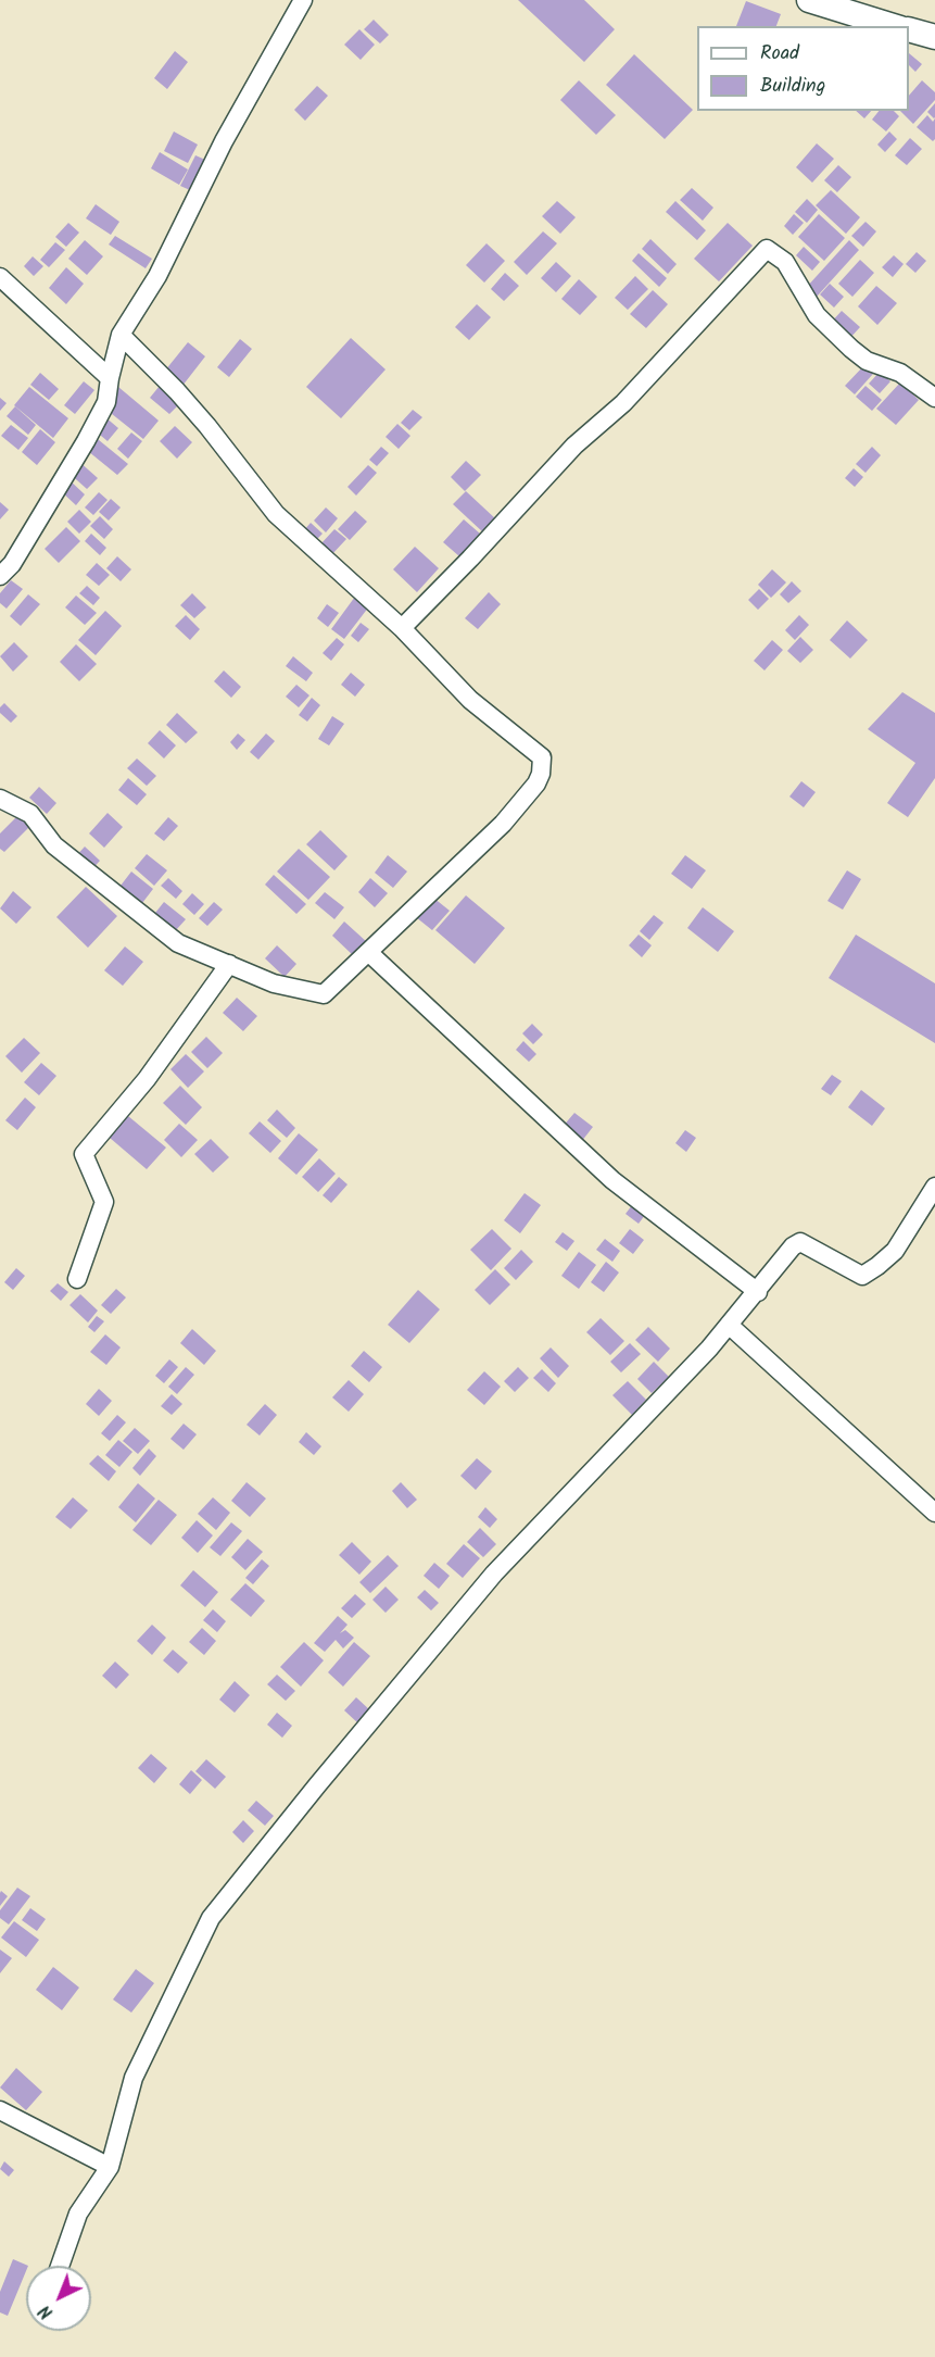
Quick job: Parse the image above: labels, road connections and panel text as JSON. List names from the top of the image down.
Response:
{
  "legend": ["Road", "Building"],
  "north": "bottom left"
}
